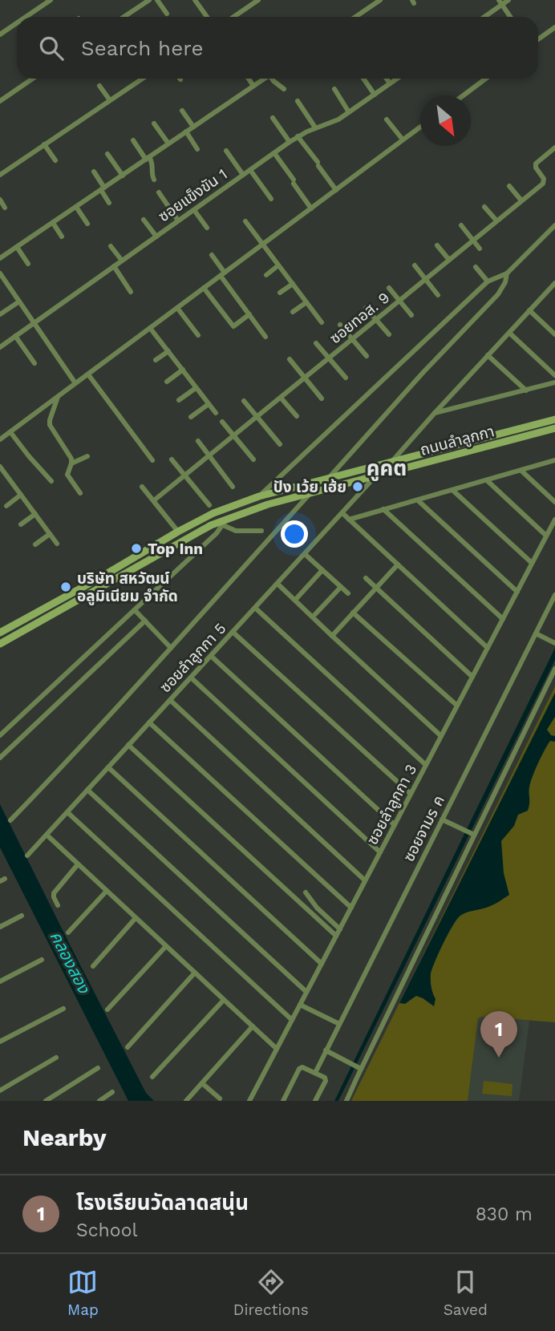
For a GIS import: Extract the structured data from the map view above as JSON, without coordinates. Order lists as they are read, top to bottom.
{
  "streets": {
    "main road": ["ถนนลำลูกกา"],
    "street": [
      "ซอยแข็งขัน 1",
      "ซอยทอส. 9",
      "ซอยลำลูกกา 5",
      "ซอยลำลูกกา 3",
      "ซอยจามร ค"
    ]
  },
  "crossings": [
    ["ถนนลำลูกกา", "ซอยลำลูกกา 5"]
  ],
  "districts": ["คูคต"],
  "water": ["คลองสอง"],
  "places": ["ปัง เว้ย เฮ้ย", "Top Inn", "บริษัท สหวัฒน์ อลูมิเนียม จำกัด"],
  "north": "bottom right",
  "page": {
    "search": "Search here",
    "pins": "1",
    "heading": "Nearby",
    "list": [
      {
        "mark": "1",
        "name": "โรงเรียนวัดลาดสนุ่น",
        "note": "School",
        "value": "830 m"
      }
    ],
    "nav": ["Map", "Directions", "Saved"]
  }
}
